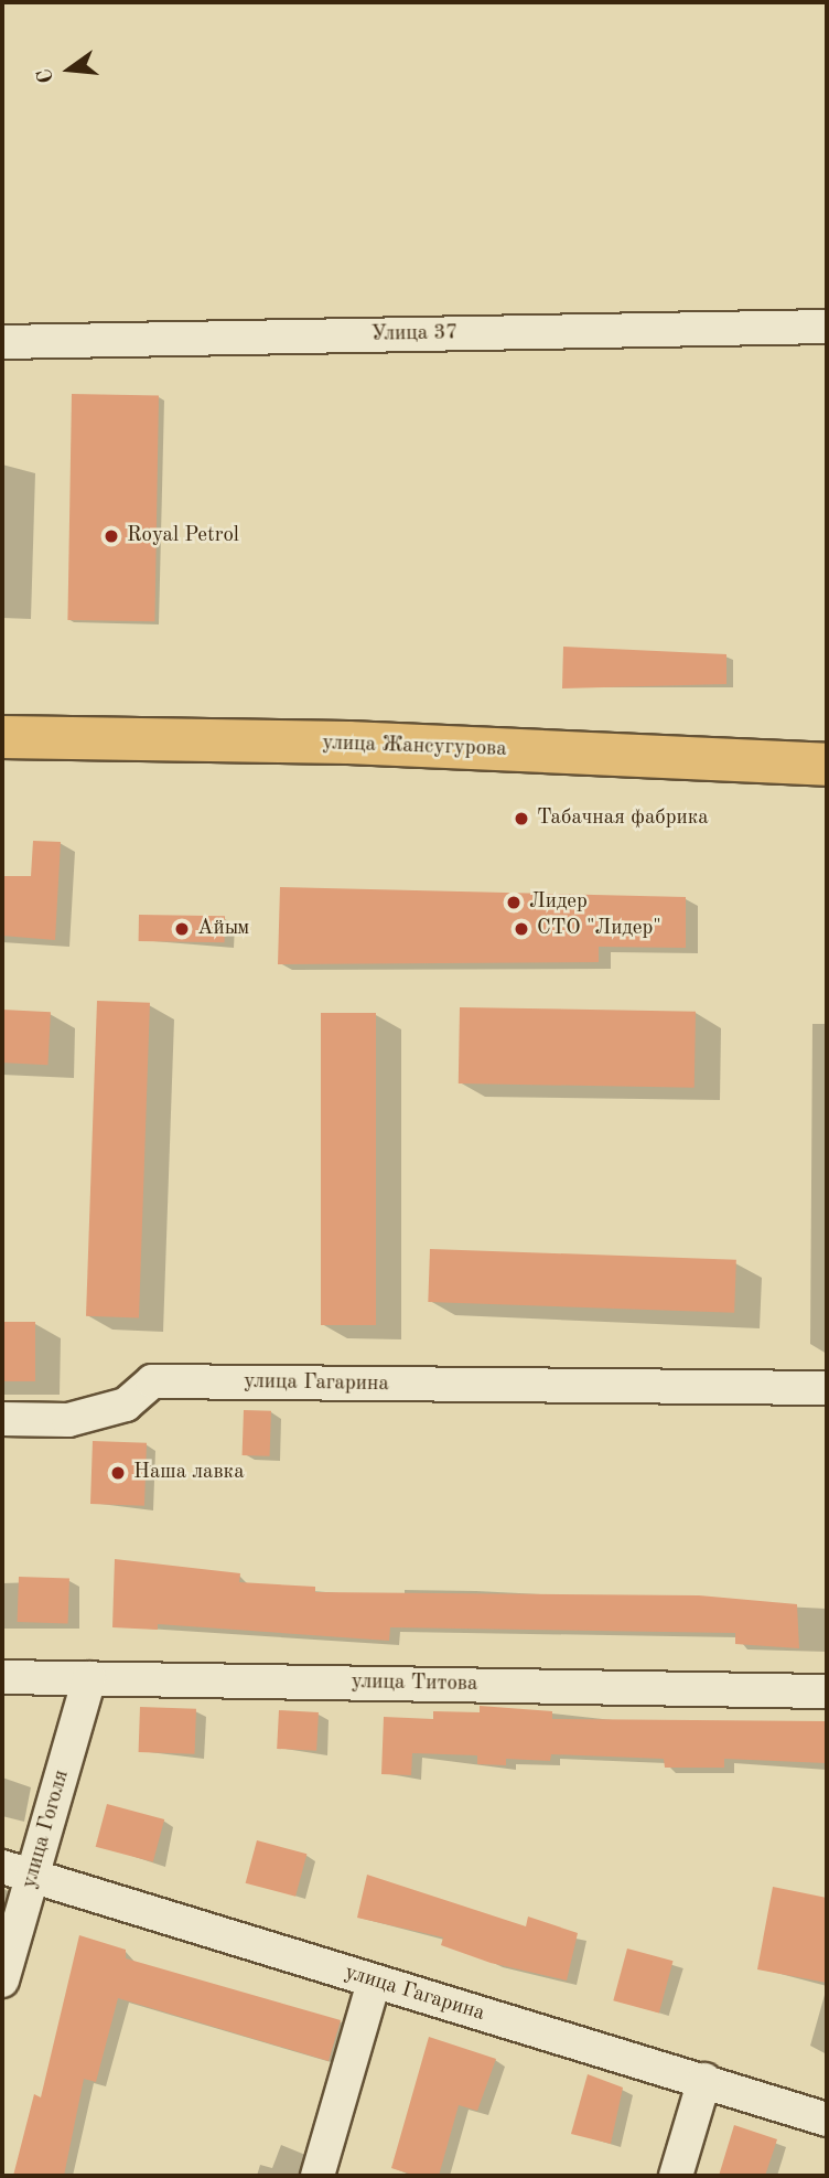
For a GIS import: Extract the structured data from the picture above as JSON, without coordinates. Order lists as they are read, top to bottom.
{
  "streets": {
    "main road": ["улица Жансугурова"],
    "street": [
      "Улица 37",
      "улица Гагарина",
      "улица Титова",
      "улица Гоголя"
    ]
  },
  "crossings": [
    ["улица Гагарина", "улица Гоголя"],
    ["улица Титова", "улица Гоголя"]
  ],
  "places": [
    "Royal Petrol",
    "Табачная фабрика",
    "Лидер",
    "Айым",
    "СТО \"Лидер\"",
    "Наша лавка"
  ],
  "north": "left"
}
